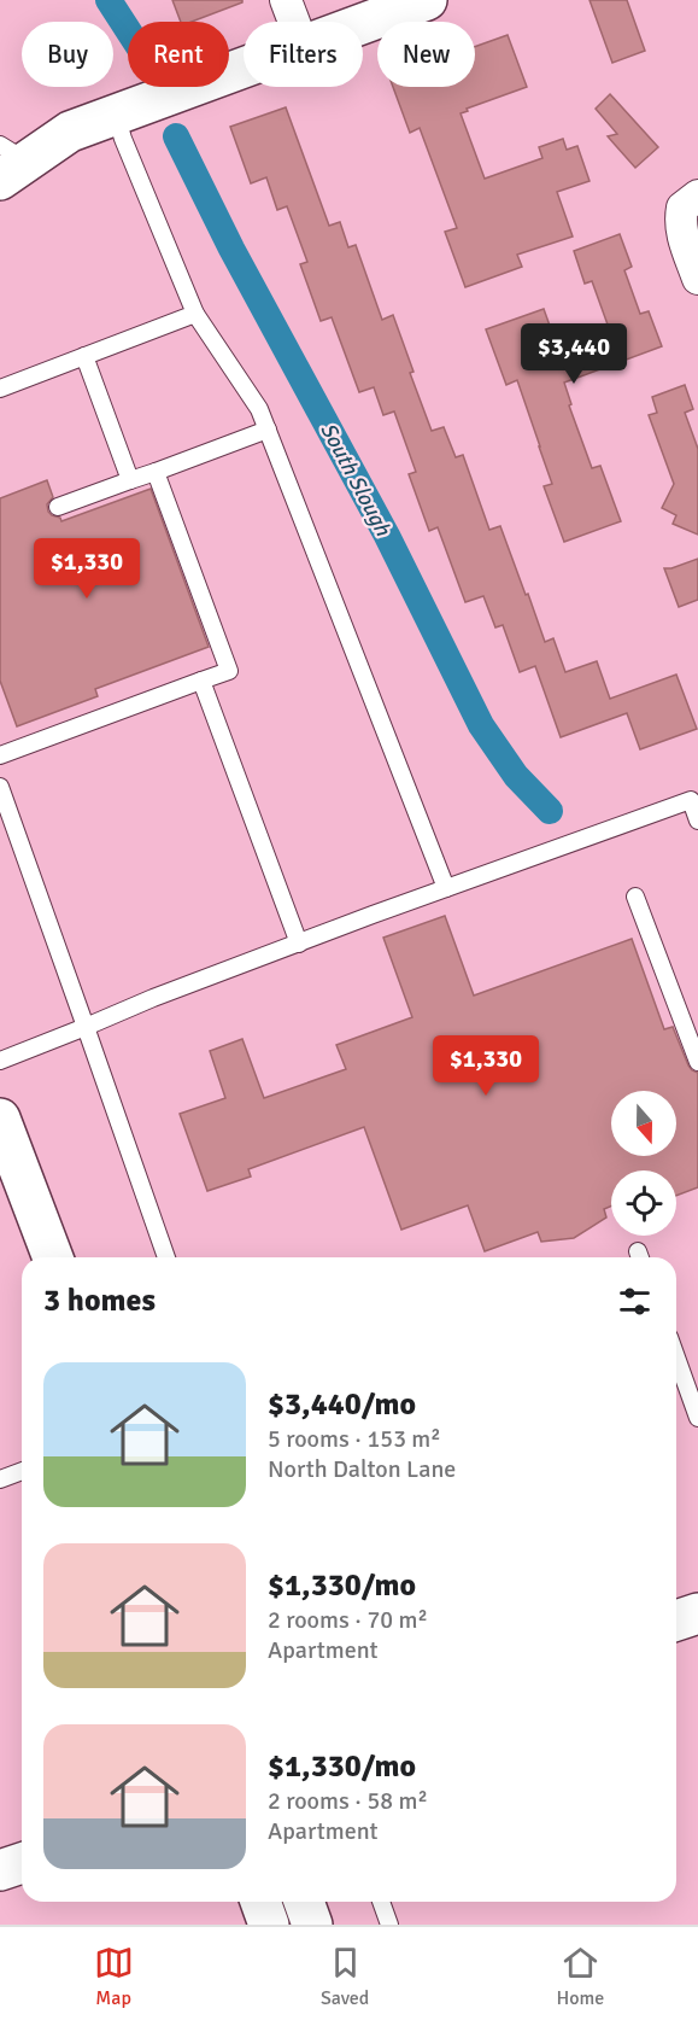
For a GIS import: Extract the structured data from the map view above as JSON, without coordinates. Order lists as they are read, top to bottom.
{
  "water": ["South Slough"],
  "north": "bottom",
  "page": {
    "chip": [
      "Buy",
      "Rent",
      "Filters",
      "New"
    ],
    "price": ["$3,440", "$1,330", "$1,330"],
    "heading": "3 homes",
    "list": [
      {
        "name": "$3,440/mo",
        "note": "5 rooms · 153 m² · North Dalton Lane"
      },
      {
        "name": "$1,330/mo",
        "note": "2 rooms · 70 m² · Apartment"
      },
      {
        "name": "$1,330/mo",
        "note": "2 rooms · 58 m² · Apartment"
      }
    ],
    "tabs": ["Map", "Saved", "Home"]
  }
}
